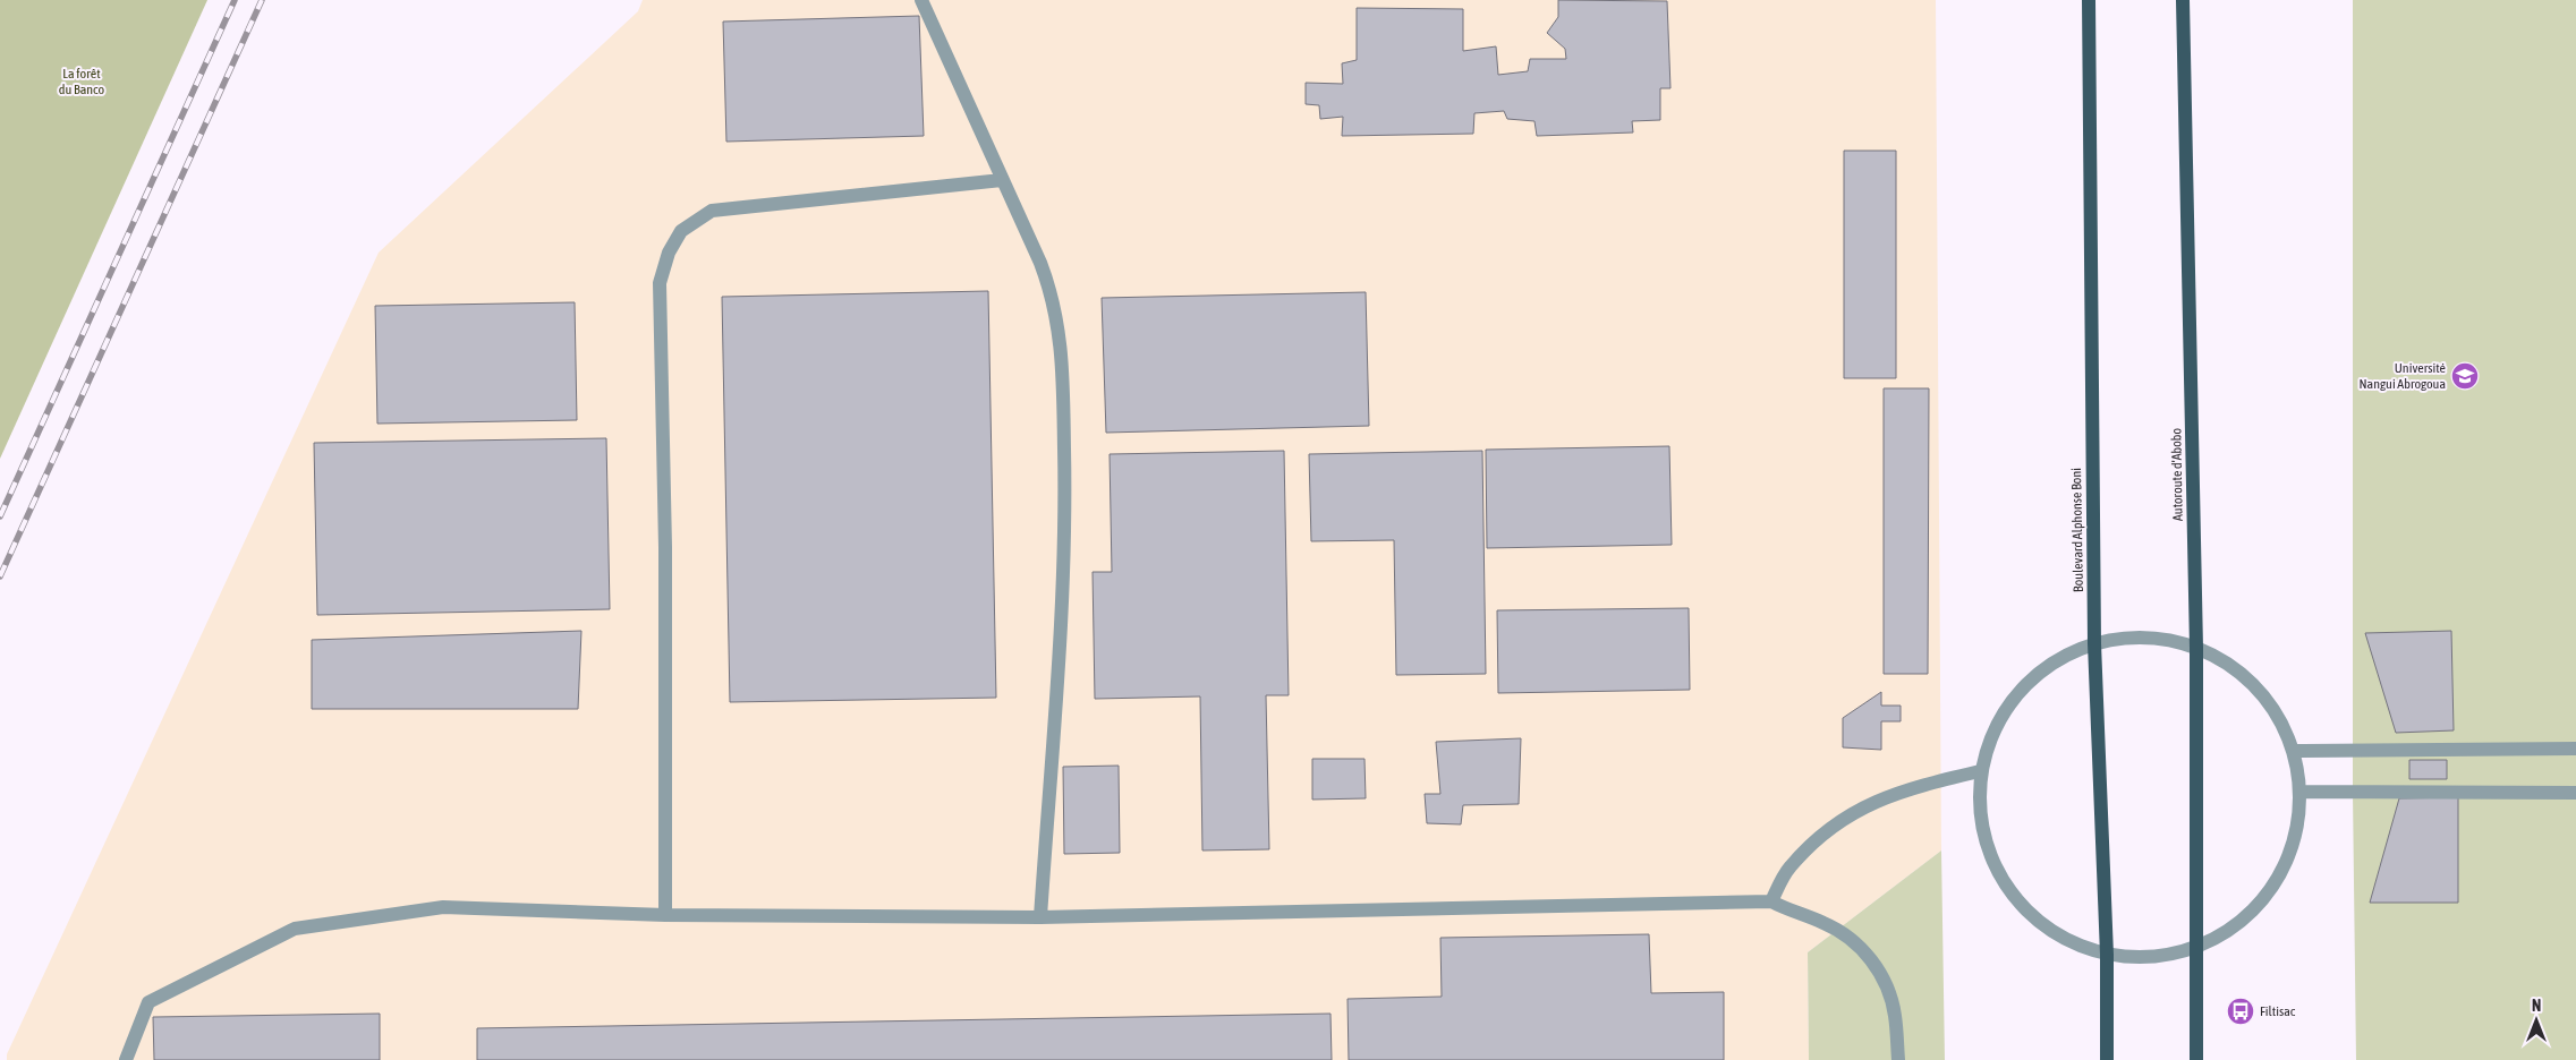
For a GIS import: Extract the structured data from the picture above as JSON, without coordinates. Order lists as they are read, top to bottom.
{
  "streets": {
    "main road": ["Autoroute d'Abobo", "Boulevard Alphonse Boni"]
  },
  "parks": ["La forêt du Banco"],
  "places": {
    "school or university": ["Université Nangui Abrogoua"],
    "bus stop": ["Filtisac"]
  },
  "north": "top"
}
